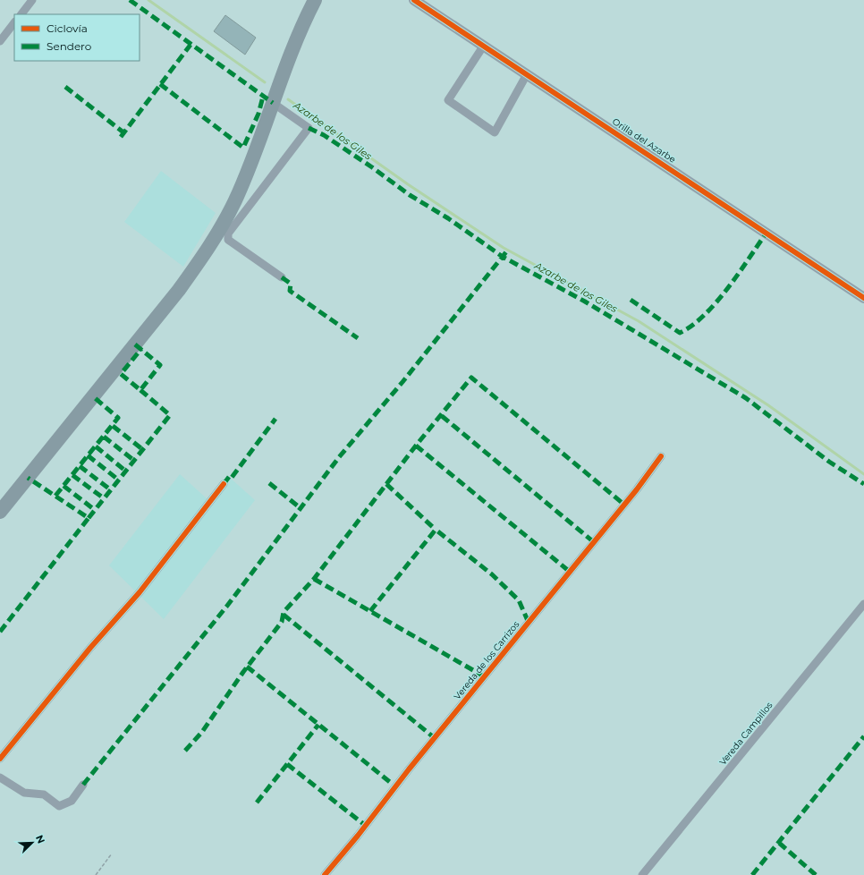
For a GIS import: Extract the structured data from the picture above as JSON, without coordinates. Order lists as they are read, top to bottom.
{
  "streets": {
    "street": ["Orilla del Azarbe", "Vereda de los Carrizos", "Vereda Campillos"]
  },
  "water": ["Azarbe de los Giles"],
  "legend": ["Ciclovía", "Sendero"],
  "north": "top right"
}
